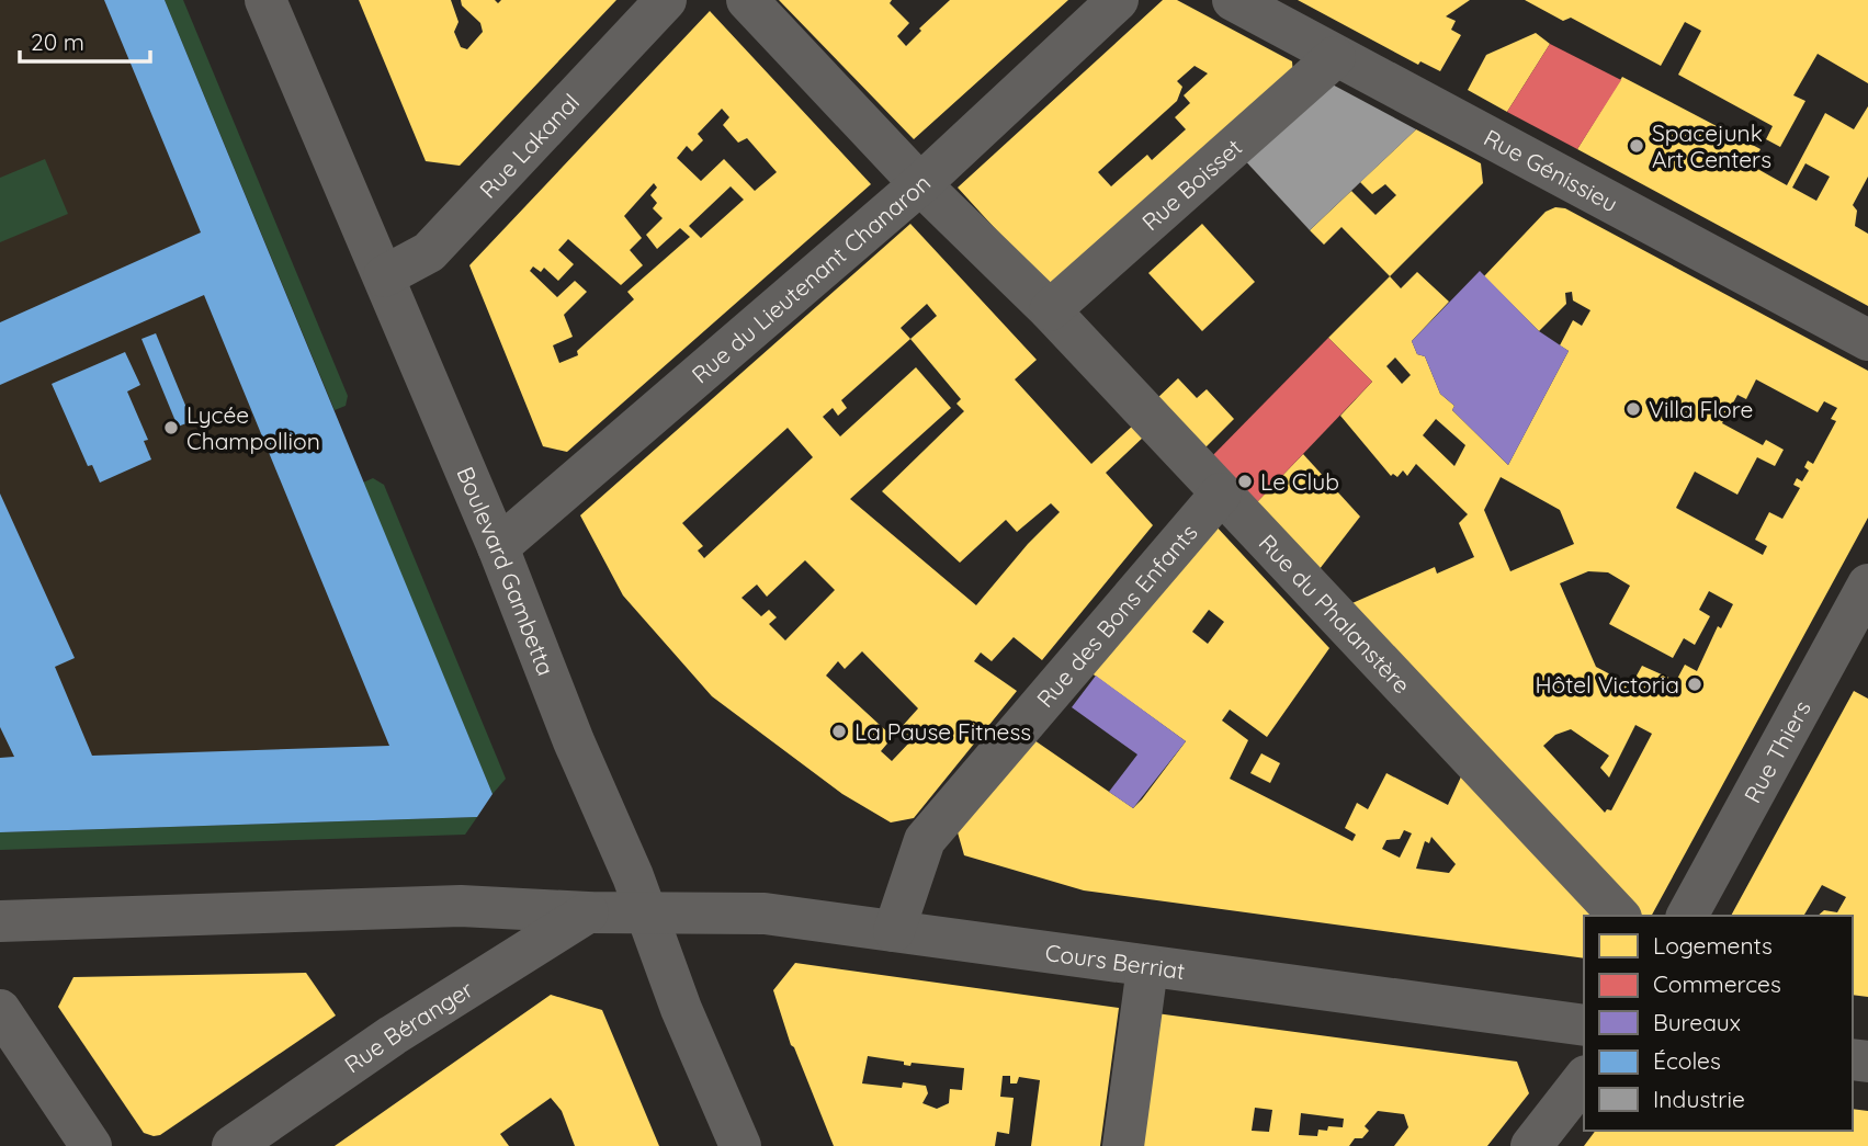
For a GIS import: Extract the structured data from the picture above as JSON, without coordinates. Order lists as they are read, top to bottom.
{
  "streets": {
    "street": [
      "Rue Lakanal",
      "Rue Génissieu",
      "Rue Boisset",
      "Rue du Lieutenant Chanaron",
      "Boulevard Gambetta",
      "Rue du Phalanstère",
      "Rue des Bons Enfants",
      "Rue Thiers",
      "Cours Berriat",
      "Rue Béranger"
    ]
  },
  "crossings": [
    ["Rue Lakanal", "Boulevard Gambetta"],
    ["Rue Génissieu", "Rue Boisset"],
    ["Rue Boisset", "Rue du Phalanstère"],
    ["Rue du Lieutenant Chanaron", "Boulevard Gambetta"],
    ["Rue du Lieutenant Chanaron", "Rue du Phalanstère"],
    ["Boulevard Gambetta", "Cours Berriat"],
    ["Rue du Phalanstère", "Rue des Bons Enfants"],
    ["Rue des Bons Enfants", "Cours Berriat"],
    ["Cours Berriat", "Rue Béranger"]
  ],
  "places": [
    "Spacejunk Art Centers",
    "Villa Flore",
    "Lycée Champollion",
    "Le Club",
    "Hôtel Victoria",
    "La Pause Fitness"
  ],
  "legend": [
    "Logements",
    "Commerces",
    "Bureaux",
    "Écoles",
    "Industrie"
  ],
  "scale_bar": "20 m"
}
